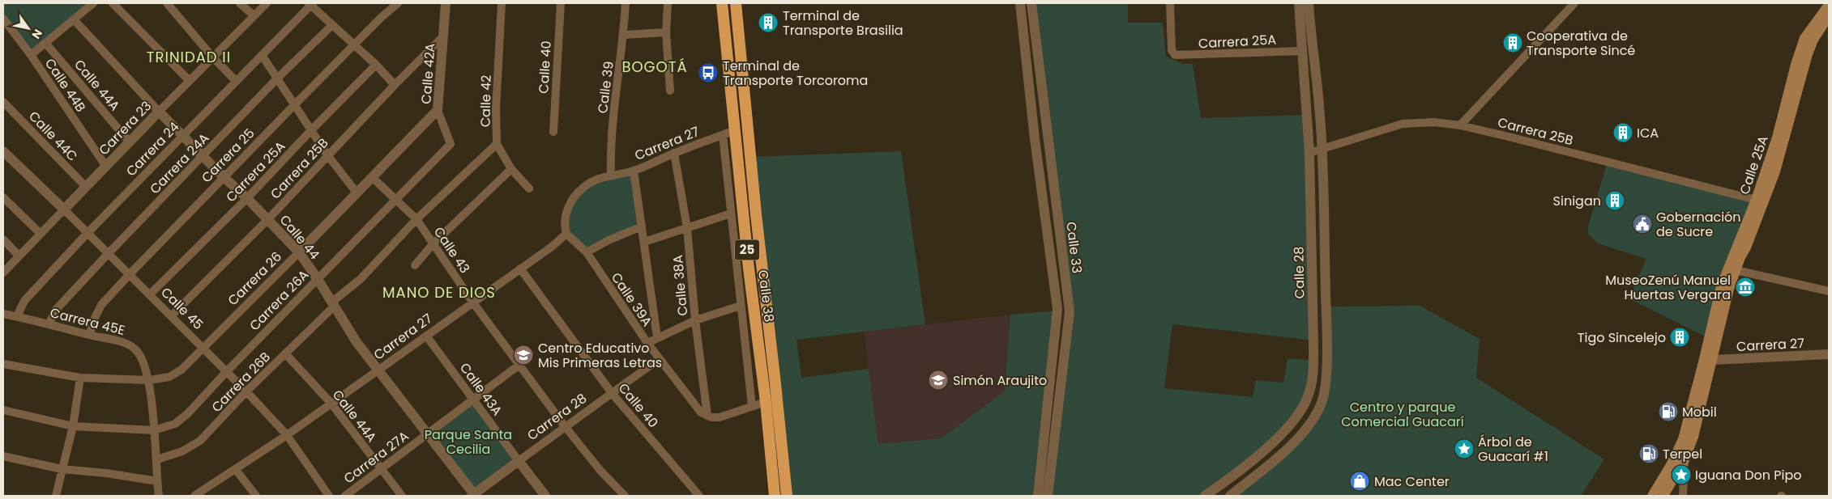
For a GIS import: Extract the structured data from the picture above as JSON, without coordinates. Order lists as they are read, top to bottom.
{
  "streets": {
    "highway": ["25", "Calle 38"],
    "main road": ["Calle 25A"],
    "street": [
      "Carrera 25A",
      "Calle 40",
      "Calle 42A",
      "Calle 44B",
      "Calle 44A",
      "Calle 39",
      "Calle 42",
      "Carrera 23",
      "Carrera 25B",
      "Calle 44C",
      "Carrera 27",
      "Carrera 24",
      "Carrera 25",
      "Carrera 24A",
      "Calle 44",
      "Calle 33",
      "Calle 43",
      "Calle 28",
      "Carrera 26",
      "Calle 38A",
      "Calle 39A",
      "Carrera 26A",
      "Calle 45",
      "Carrera 45E",
      "Carrera 26B",
      "Calle 43A",
      "Carrera 28",
      "Carrera 27A"
    ]
  },
  "crossings": [
    ["Carrera 25A", "Calle 44"],
    ["Carrera 25A", "Calle 28"],
    ["Carrera 25A", "Calle 45"],
    ["Calle 40", "Carrera 27"],
    ["Calle 40", "Carrera 28"],
    ["Calle 42A", "Carrera 25B"],
    ["Calle 42A", "Carrera 26"],
    ["Calle 42A", "Carrera 26A"],
    ["Calle 44B", "Carrera 23"],
    ["Calle 44A", "Carrera 23"],
    ["Calle 44A", "Carrera 27"],
    ["Calle 44A", "Carrera 26B"],
    ["Calle 44A", "Carrera 27A"],
    ["Calle 39", "Carrera 27"],
    ["Calle 42", "Carrera 26B"],
    ["Carrera 23", "Calle 44C"],
    ["Carrera 23", "Calle 44"],
    ["Carrera 23", "Calle 45"],
    ["Carrera 25B", "Calle 25A"],
    ["Carrera 25B", "Calle 44"],
    ["Carrera 25B", "Calle 28"],
    ["Carrera 25B", "Calle 45"],
    ["Carrera 27", "Calle 25A"],
    ["Carrera 27", "Calle 44"],
    ["Carrera 27", "Calle 43"],
    ["Carrera 27", "Calle 38A"],
    ["Carrera 27", "Calle 38"],
    ["Carrera 27", "Calle 39A"],
    ["Carrera 27", "Calle 45"],
    ["Carrera 27", "Calle 43A"],
    ["Carrera 24", "Calle 44"],
    ["Carrera 24", "Calle 45"],
    ["Carrera 24", "Carrera 45E"],
    ["Carrera 25", "Calle 44"],
    ["Carrera 25", "Calle 45"],
    ["Carrera 25", "Carrera 45E"],
    ["Carrera 24A", "Calle 44"],
    ["Carrera 24A", "Calle 45"],
    ["Carrera 24A", "Carrera 45E"],
    ["Calle 44", "Carrera 26"],
    ["Calle 44", "Carrera 26A"],
    ["Calle 44", "Carrera 26B"],
    ["Calle 44", "Carrera 28"],
    ["Calle 44", "Carrera 27A"],
    ["Calle 43", "Carrera 26"],
    ["Calle 43", "Carrera 26A"],
    ["Calle 43", "Carrera 26B"],
    ["Calle 43", "Carrera 28"],
    ["Calle 43", "Carrera 27A"],
    ["Carrera 26", "Calle 45"],
    ["Carrera 26", "Carrera 45E"],
    ["Calle 38A", "Calle 39A"],
    ["Calle 39A", "Carrera 28"],
    ["Carrera 26A", "Calle 45"],
    ["Carrera 26A", "Carrera 45E"],
    ["Calle 45", "Carrera 26B"],
    ["Carrera 45E", "Carrera 26B"],
    ["Calle 43A", "Carrera 28"],
    ["Calle 43A", "Carrera 27A"]
  ],
  "districts": ["TRINIDAD II", "BOGOTÁ", "MANO DE DIOS"],
  "parks": ["Centro y parque Comercial Guacarí", "Parque Santa Cecilia"],
  "places": {
    "building": [
      "Terminal de Transporte Brasilia",
      "Cooperativa de Transporte Sincé",
      "ICA",
      "Sinigan",
      "Tigo Sincelejo"
    ],
    "bus stop": ["Terminal de Transporte Torcoroma"],
    "public building": ["Gobernación de Sucre"],
    "museum": ["MuseoZenú Manuel Huertas Vergara"],
    "school or university": ["Centro Educativo Mis Primeras Letras", "Simón Araujito"],
    "fuel station": ["Mobil", "Terpel"],
    "place": ["Árbol de Guacarí #1", "Iguana Don Pipo"],
    "shop": ["Mac Center"]
  },
  "north": "bottom right"
}
